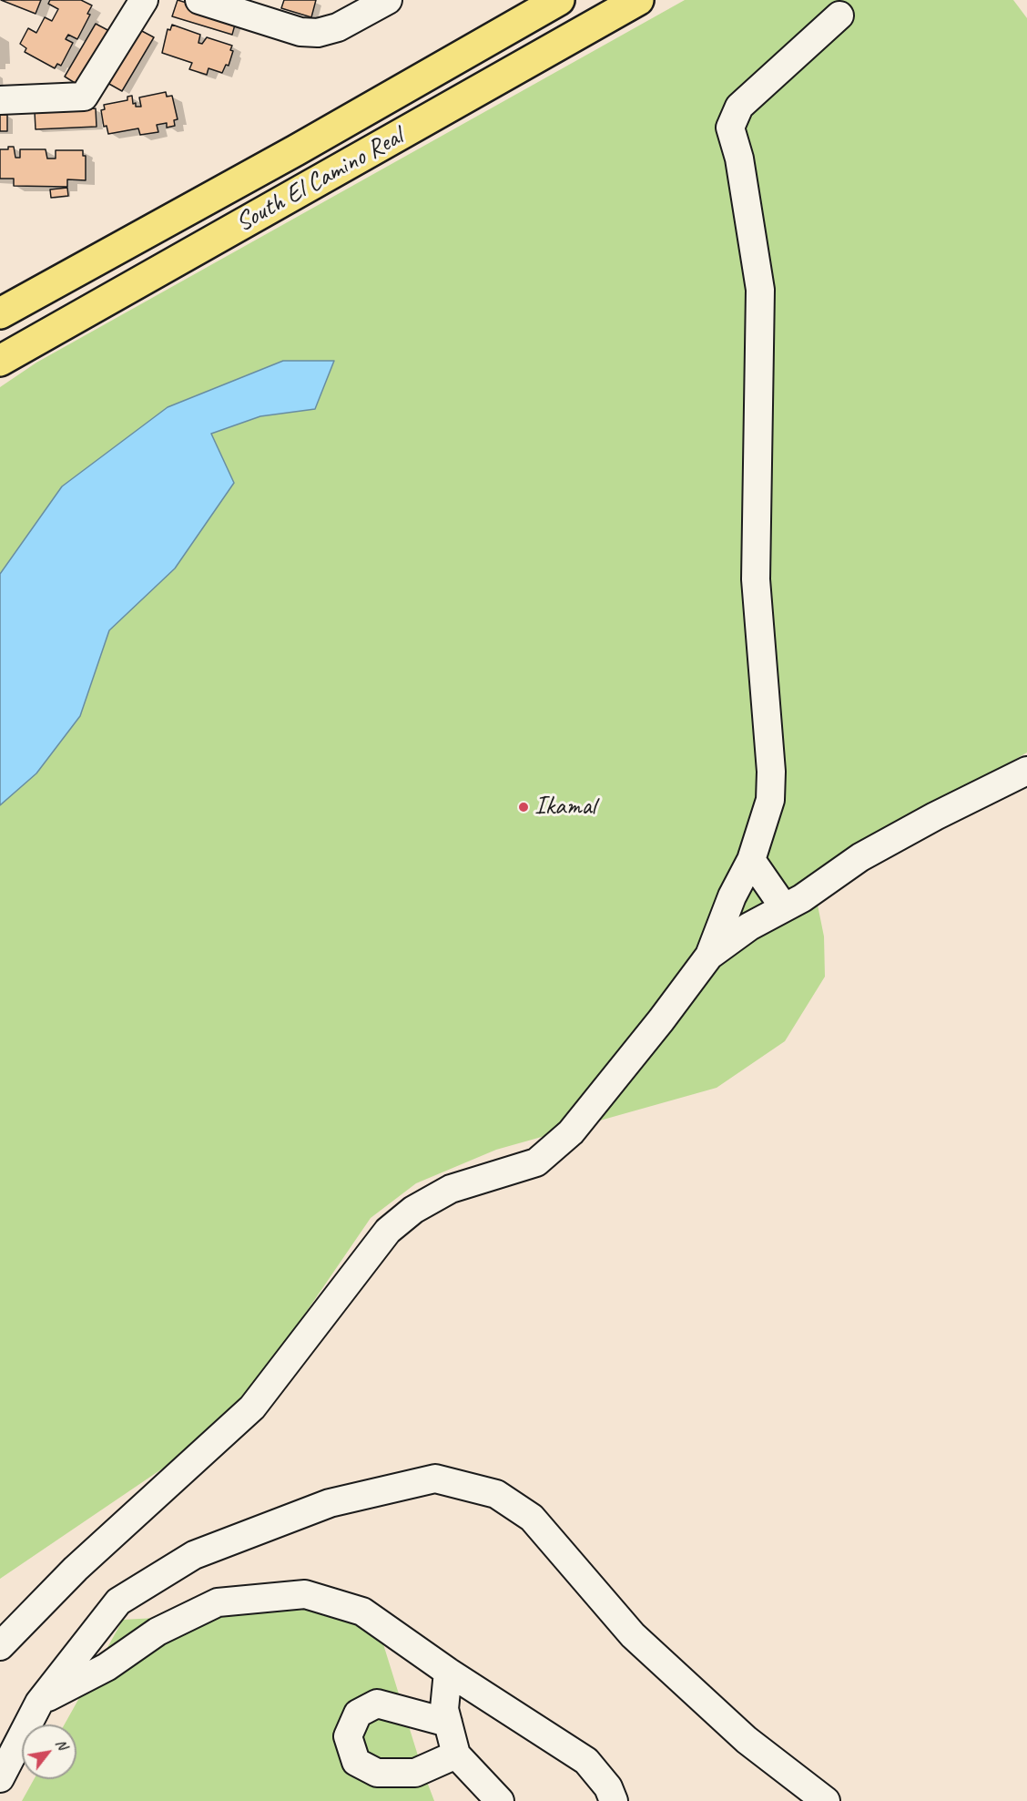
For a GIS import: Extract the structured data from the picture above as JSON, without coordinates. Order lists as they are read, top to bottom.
{
  "streets": {
    "main road": ["South El Camino Real"]
  },
  "places": ["Ikamal"],
  "north": "top right"
}
